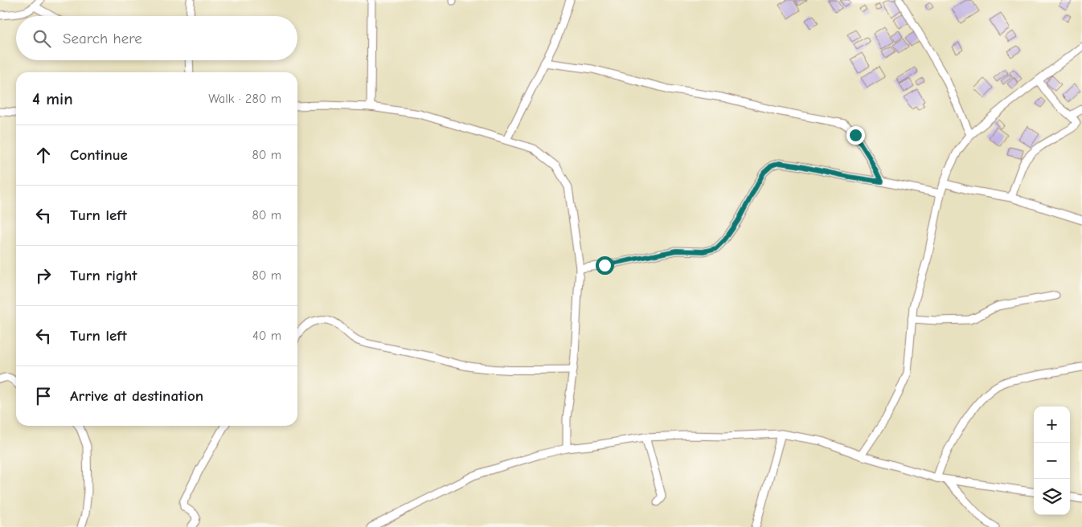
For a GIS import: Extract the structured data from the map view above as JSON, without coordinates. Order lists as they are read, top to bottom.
{
  "page": {
    "search": "Search here",
    "heading": ["4 min", "Walk · 280 m"],
    "list": [
      ["Continue", "80 m"],
      ["Turn left", "80 m"],
      ["Turn right", "80 m"],
      ["Turn left", "40 m"],
      "Arrive at destination"
    ],
    "map_buttons": ["+", "−"]
  }
}
